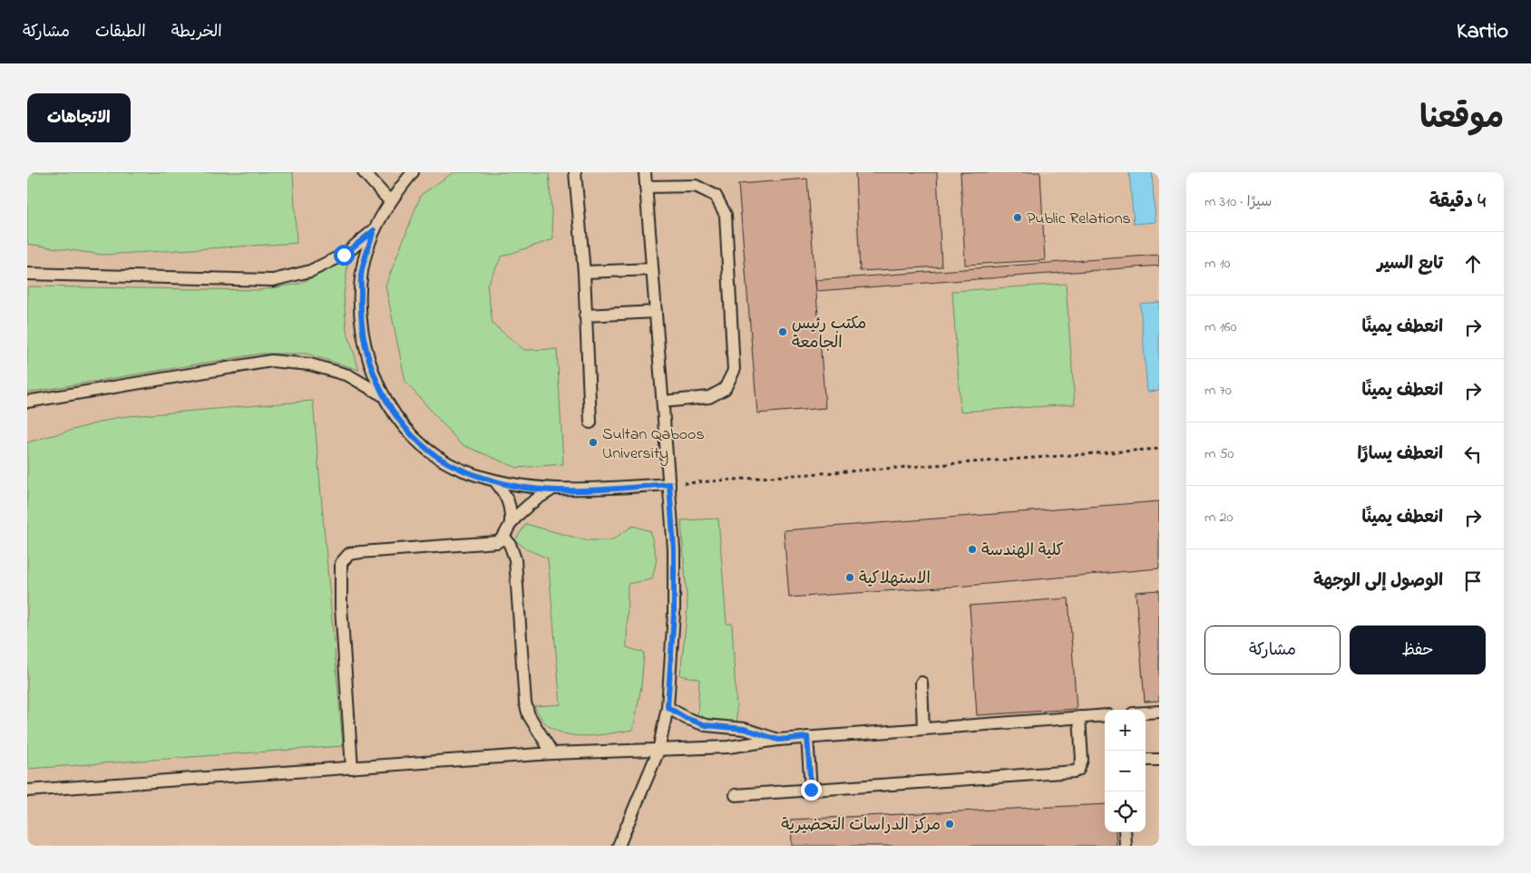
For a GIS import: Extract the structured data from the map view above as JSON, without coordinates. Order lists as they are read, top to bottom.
{
  "places": [
    "Public Relations",
    "مكتب رئيس الجامعة",
    "Sultan Qaboos University",
    "كلية الهندسة",
    "الاستهلاكية",
    "مركز الدراسات التحضيرية"
  ],
  "page": {
    "header": "Kartio",
    "nav": ["الخريطة", "الطبقات", "مشاركة"],
    "title": "موقعنا",
    "buttons": [
      "الاتجاهات",
      ["حفظ", "مشاركة"]
    ],
    "heading": ["4 دقيقة", "سيرًا · 310 m"],
    "list": [
      ["تابع السير", "10 m"],
      ["انعطف يمينًا", "160 m"],
      ["انعطف يمينًا", "70 m"],
      ["انعطف يسارًا", "50 m"],
      ["انعطف يمينًا", "20 m"],
      "الوصول إلى الوجهة"
    ],
    "map_buttons": ["+", "−"]
  }
}
